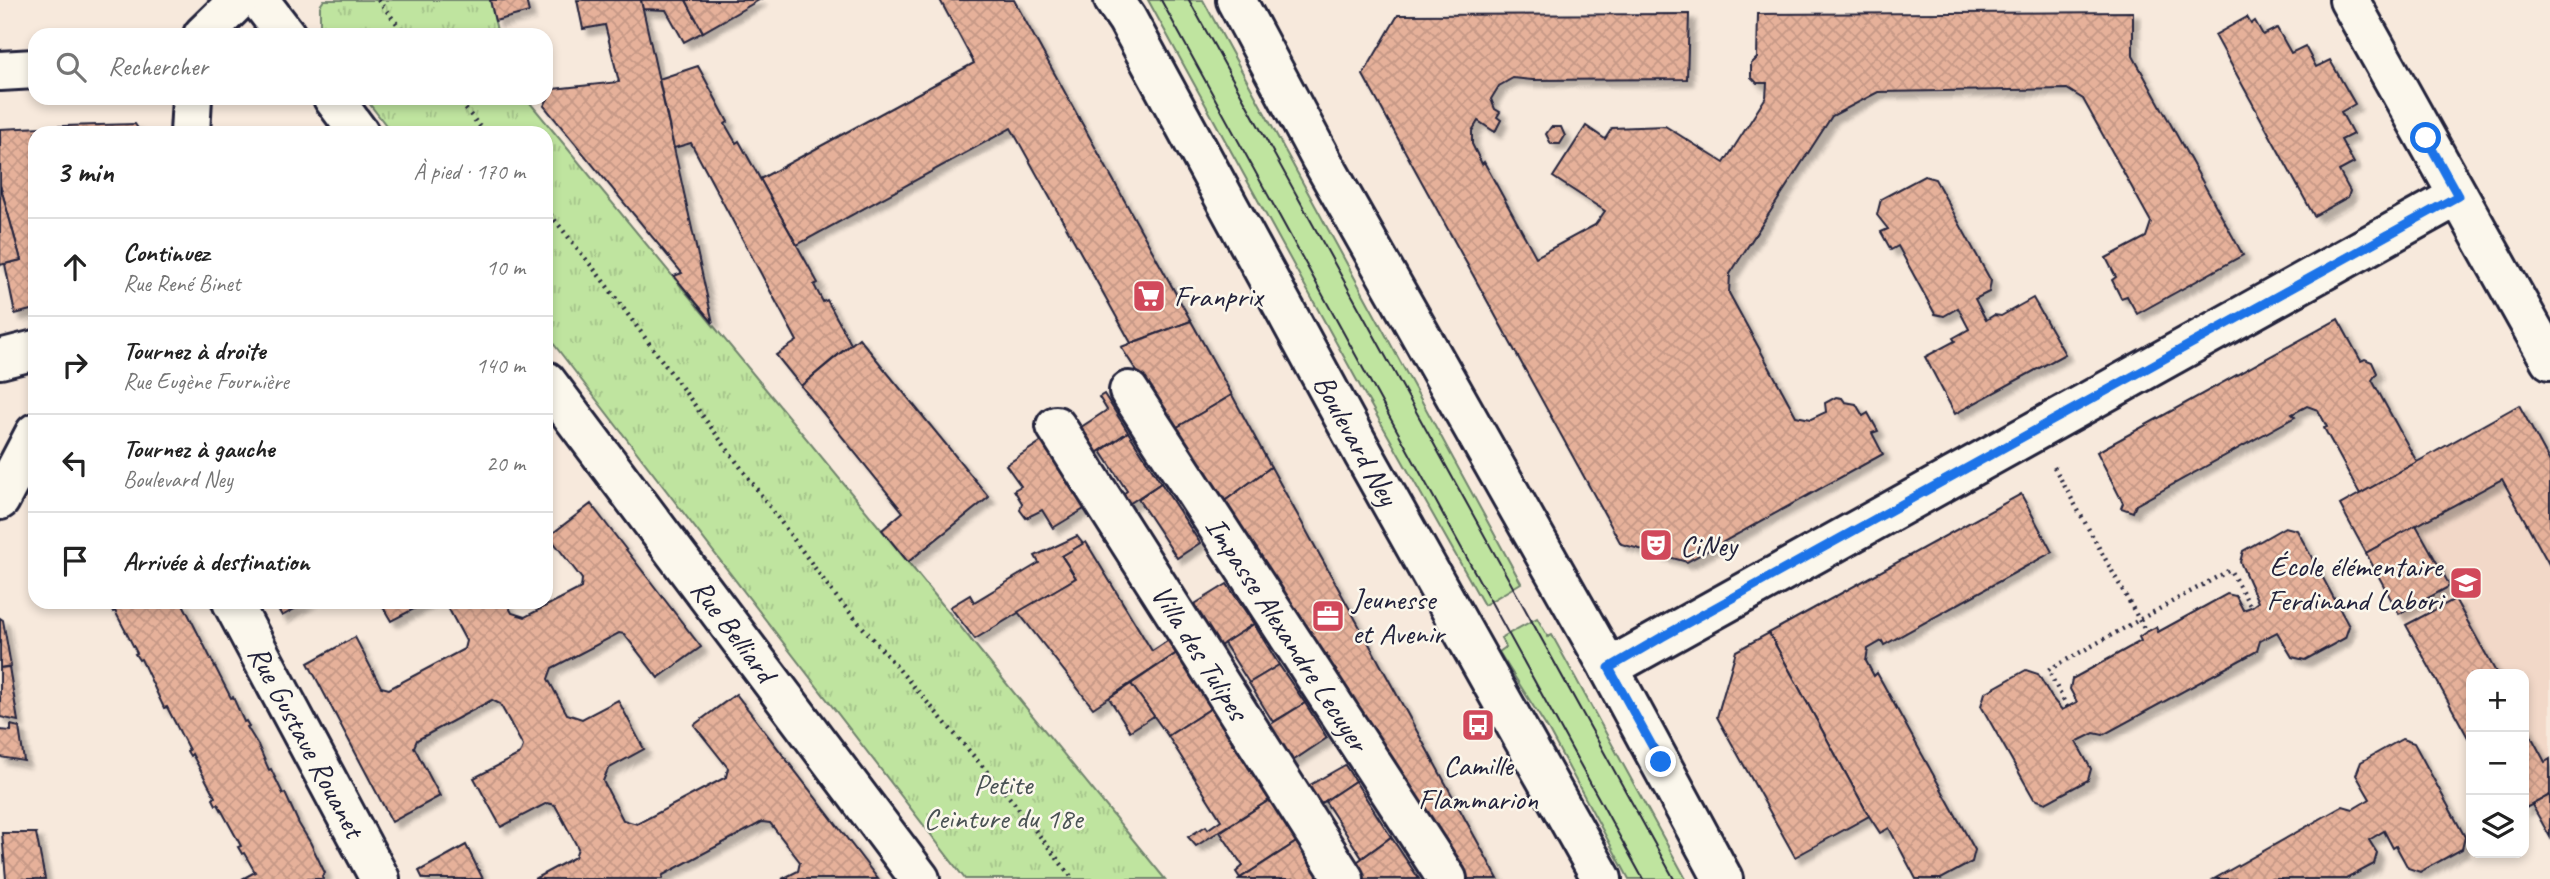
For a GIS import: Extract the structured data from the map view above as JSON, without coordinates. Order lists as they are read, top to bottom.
{
  "streets": {
    "street": [
      "Boulevard Ney",
      "Rue Belliard",
      "Impasse Alexandre Lecuyer",
      "Villa des Tulipes",
      "Rue Gustave Rouanet"
    ]
  },
  "parks": ["Petite Ceinture du 18e"],
  "places": {
    "supermarket": ["Franprix"],
    "theatre": ["CiNey"],
    "school or university": ["École élémentaire Ferdinand Labori"],
    "office": ["Jeunesse et Avenir"],
    "bus stop": ["Camille Flammarion"]
  },
  "page": {
    "search": "Rechercher",
    "heading": ["3 min", "À pied · 170 m"],
    "list": [
      ["Continuez", "Rue René Binet", "10 m"],
      ["Tournez à droite", "Rue Eugène Fournière", "140 m"],
      ["Tournez à gauche", "Boulevard Ney", "20 m"],
      "Arrivée à destination"
    ],
    "map_buttons": ["+", "−"]
  }
}
